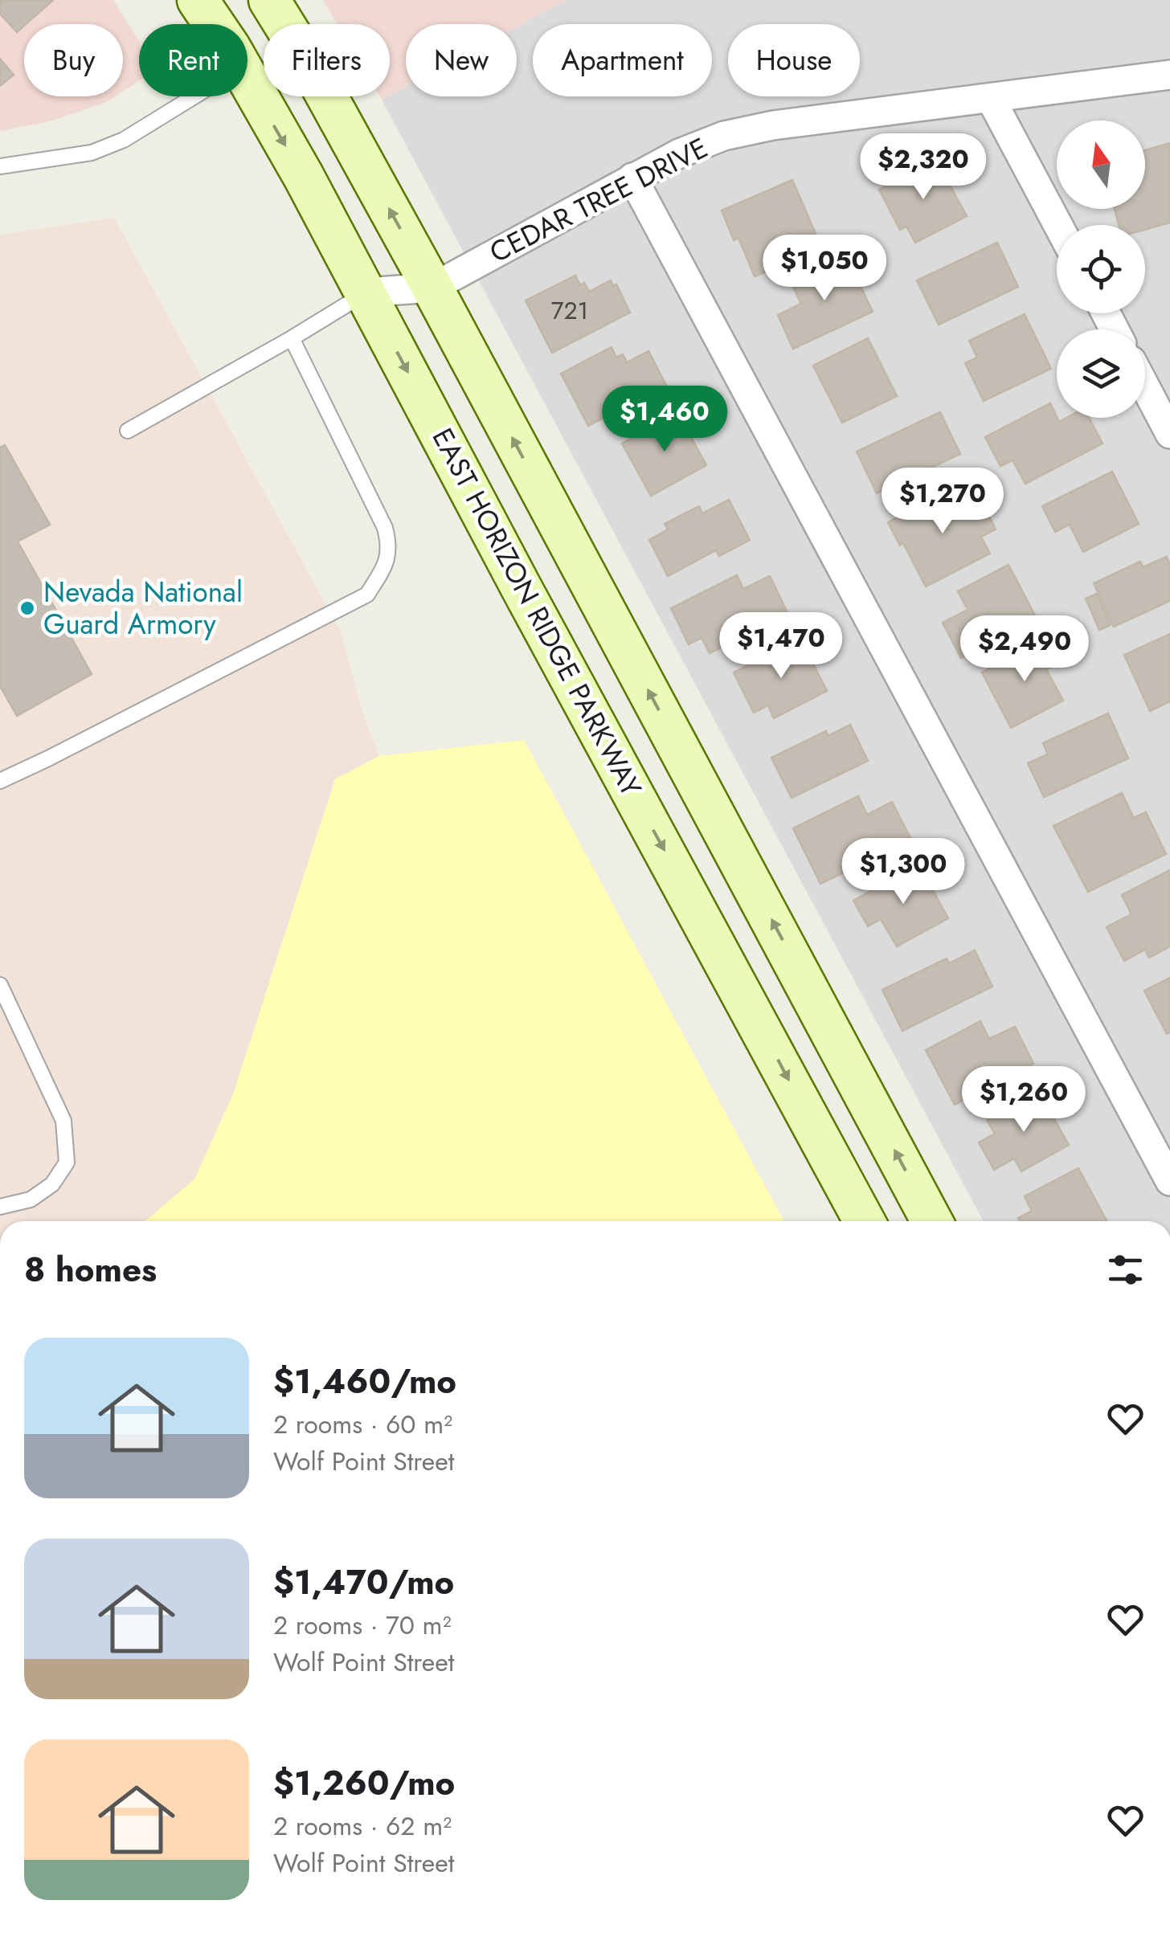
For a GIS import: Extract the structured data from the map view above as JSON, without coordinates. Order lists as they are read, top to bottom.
{
  "streets": {
    "main road": ["EAST HORIZON RIDGE PARKWAY"],
    "street": ["CEDAR TREE DRIVE"]
  },
  "crossings": [
    ["CEDAR TREE DRIVE", "EAST HORIZON RIDGE PARKWAY"]
  ],
  "places": ["Nevada National Guard Armory"],
  "house_numbers": ["721"],
  "north": "top",
  "page": {
    "chip": [
      "Buy",
      "Rent",
      "Filters",
      "New",
      "Apartment",
      "House"
    ],
    "price": [
      "$2,320",
      "$1,050",
      "$1,460",
      "$1,270",
      "$1,470",
      "$2,490",
      "$1,300",
      "$1,260"
    ],
    "heading": "8 homes",
    "list": [
      {
        "name": "$1,460/mo",
        "note": "2 rooms · 60 m² · Wolf Point Street"
      },
      {
        "name": "$1,470/mo",
        "note": "2 rooms · 70 m² · Wolf Point Street"
      },
      {
        "name": "$1,260/mo",
        "note": "2 rooms · 62 m² · Wolf Point Street"
      }
    ]
  }
}
